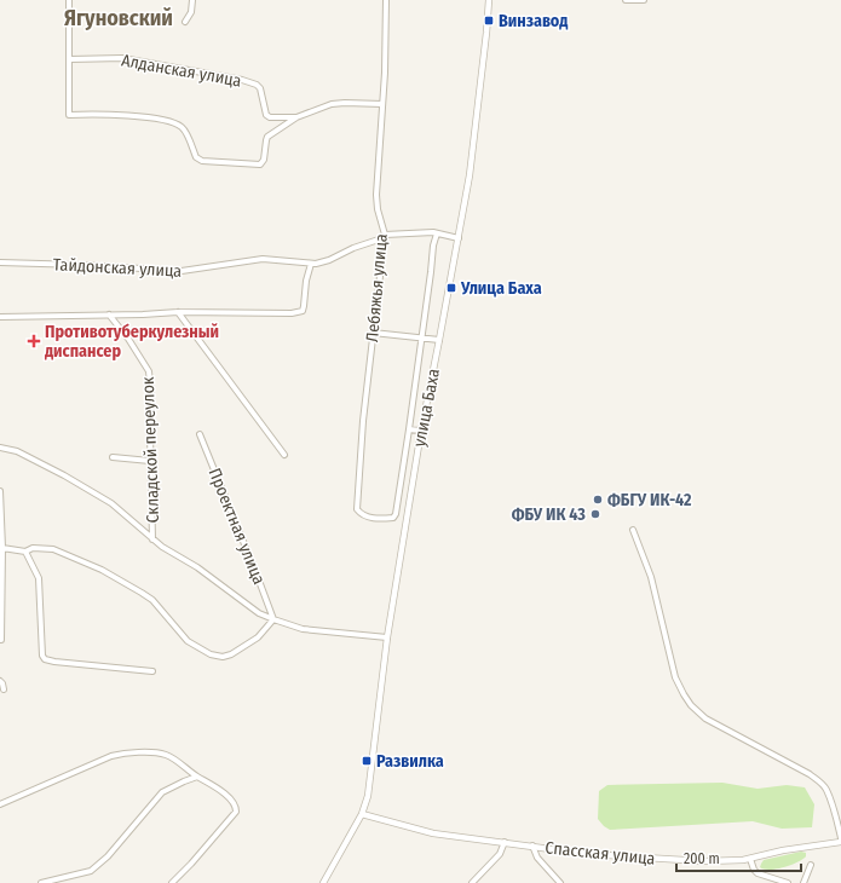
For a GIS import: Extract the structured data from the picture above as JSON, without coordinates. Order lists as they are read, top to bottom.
{
  "streets": {
    "street": [
      "Алданская улица",
      "Тайдонская улица",
      "Лебяжья улица",
      "улица Баха",
      "Складской переулок",
      "Проектная улица",
      "Спасская улица"
    ]
  },
  "crossings": [
    ["Тайдонская улица", "Лебяжья улица"],
    ["Тайдонская улица", "улица Баха"],
    ["улица Баха", "Спасская улица"]
  ],
  "districts": ["Ягуновский"],
  "places": {
    "transit": ["Винзавод", "Улица Баха", "Развилка"],
    "health": ["Противотуберкулезный диспансер"],
    "other": ["ФБГУ ИК-42", "ФБУ ИК 43"]
  },
  "scale_bar": "200 m"
}
